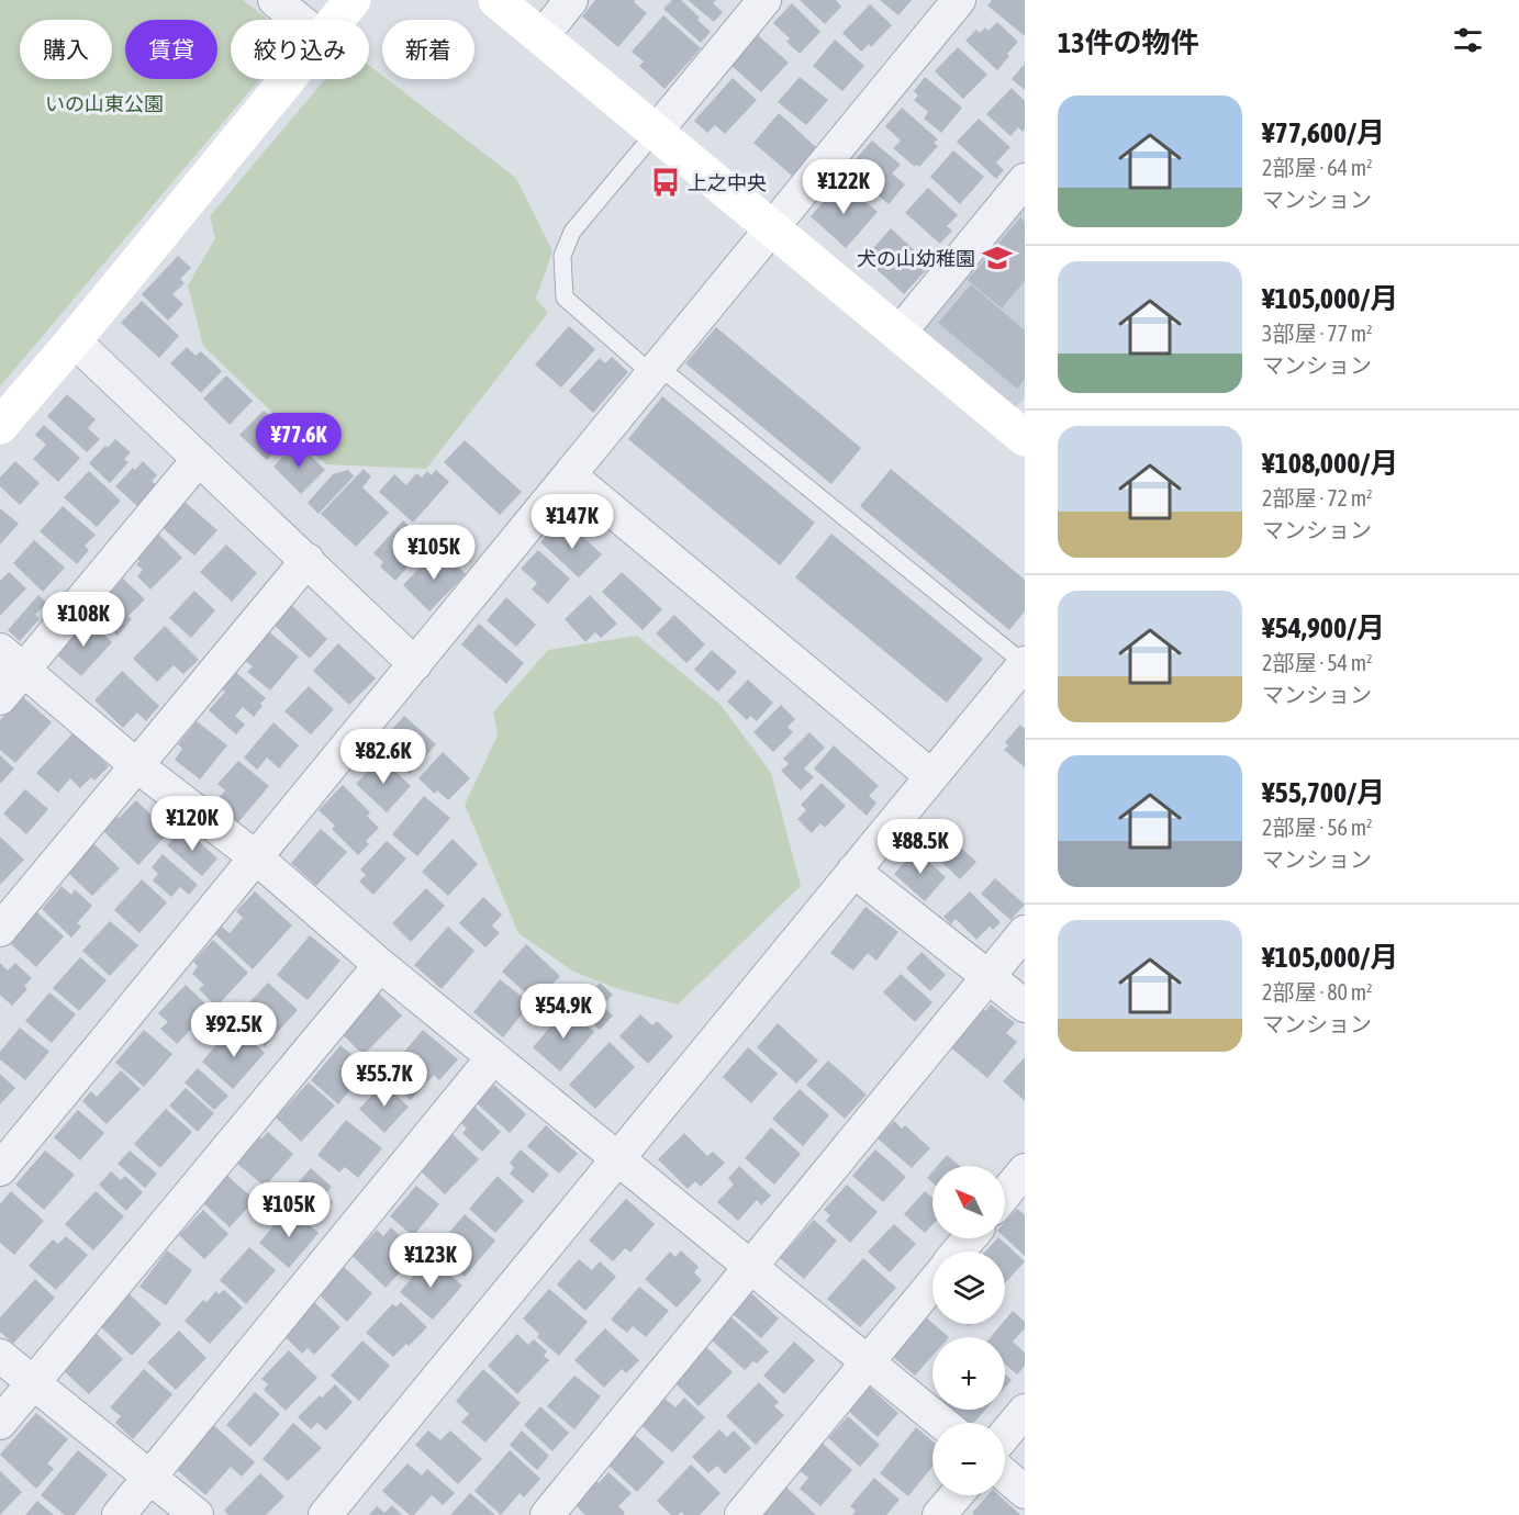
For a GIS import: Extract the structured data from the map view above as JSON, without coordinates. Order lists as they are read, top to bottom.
{
  "parks": ["いの山東公園"],
  "places": {
    "bus stop": ["上之中央"],
    "school or university": ["犬の山幼稚園"]
  },
  "north": "top left",
  "page": {
    "heading": "13件の物件",
    "chip": [
      "購入",
      "賃貸",
      "絞り込み",
      "新着"
    ],
    "list": [
      {
        "name": "¥77,600/月",
        "note": "2部屋 · 64 m² · マンション"
      },
      {
        "name": "¥105,000/月",
        "note": "3部屋 · 77 m² · マンション"
      },
      {
        "name": "¥108,000/月",
        "note": "2部屋 · 72 m² · マンション"
      },
      {
        "name": "¥54,900/月",
        "note": "2部屋 · 54 m² · マンション"
      },
      {
        "name": "¥55,700/月",
        "note": "2部屋 · 56 m² · マンション"
      },
      {
        "name": "¥105,000/月",
        "note": "2部屋 · 80 m² · マンション"
      }
    ],
    "price": [
      "¥122K",
      "¥77.6K",
      "¥147K",
      "¥105K",
      "¥108K",
      "¥82.6K",
      "¥120K",
      "¥88.5K",
      "¥54.9K",
      "¥92.5K",
      "¥55.7K",
      "¥105K",
      "¥123K"
    ],
    "map_buttons": ["+", "−"]
  }
}
